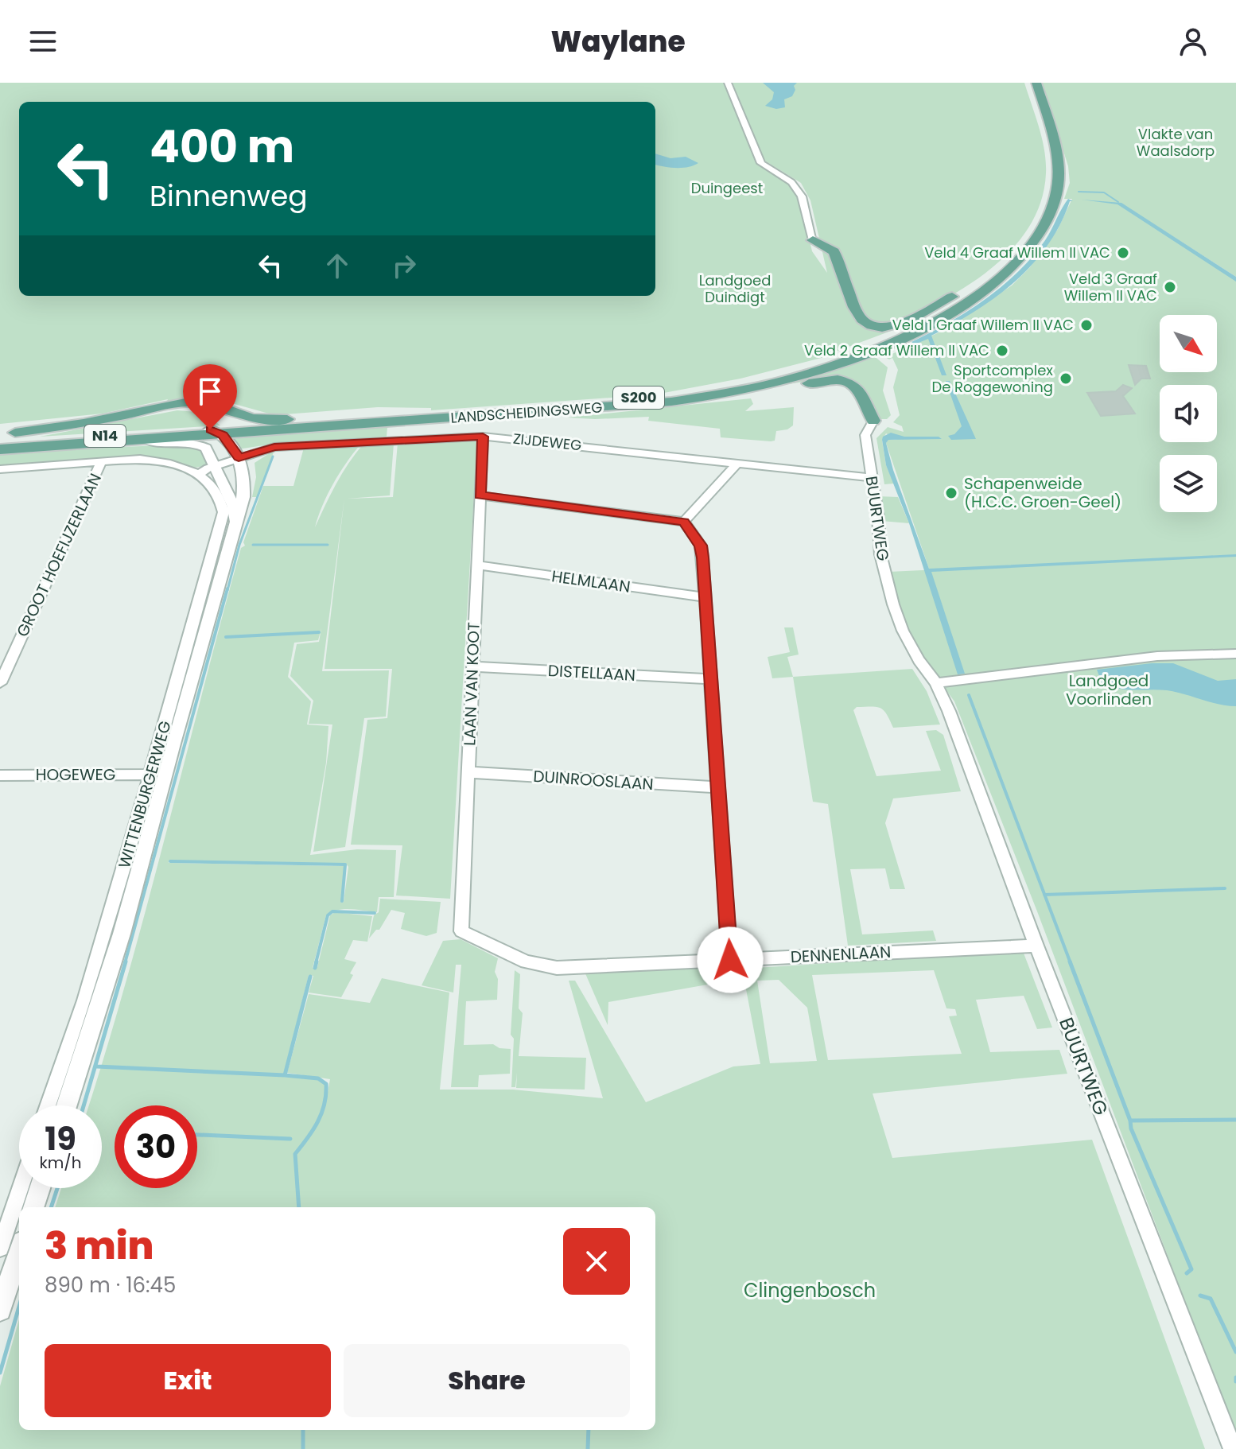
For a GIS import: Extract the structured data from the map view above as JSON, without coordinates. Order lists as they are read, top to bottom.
{
  "streets": {
    "main road": ["S200", "LANDSCHEIDINGSWEG", "N14"],
    "street": [
      "ZIJDEWEG",
      "BUURTWEG",
      "GROOT HOEFIJZERLAAN",
      "HELMLAAN",
      "DISTELLAAN",
      "LAAN VAN KOOT",
      "HOGEWEG",
      "DUINROOSLAAN",
      "WITTENBURGERWEG",
      "DENNENLAAN"
    ]
  },
  "crossings": [
    ["LANDSCHEIDINGSWEG", "N14"],
    ["LANDSCHEIDINGSWEG", "WITTENBURGERWEG"],
    ["N14", "WITTENBURGERWEG"],
    ["ZIJDEWEG", "BUURTWEG"],
    ["ZIJDEWEG", "LAAN VAN KOOT"],
    ["ZIJDEWEG", "WITTENBURGERWEG"],
    ["BUURTWEG", "DENNENLAAN"],
    ["HELMLAAN", "LAAN VAN KOOT"],
    ["DISTELLAAN", "LAAN VAN KOOT"],
    ["LAAN VAN KOOT", "DUINROOSLAAN"],
    ["LAAN VAN KOOT", "DENNENLAAN"],
    ["HOGEWEG", "WITTENBURGERWEG"]
  ],
  "parks": [
    "Vlakte van Waalsdorp",
    "Duingeest",
    "Landgoed Duindigt",
    "Landgoed Voorlinden",
    "Clingenbosch"
  ],
  "places": [
    "Veld 4 Graaf Willem II VAC",
    "Veld 3 Graaf Willem II VAC",
    "Veld 1 Graaf Willem II VAC",
    "Veld 2 Graaf Willem II VAC",
    "Sportcomplex De Roggewoning",
    "Schapenweide (H.C.C. Groen-Geel)"
  ],
  "north": "bottom right",
  "page": {
    "header": "Waylane",
    "turn": ["400 m", "Binnenweg"],
    "speed": "19 km/h",
    "limit": "30",
    "heading": ["3 min", "890 m · 16:45"],
    "buttons": ["Exit", "Share"]
  }
}
